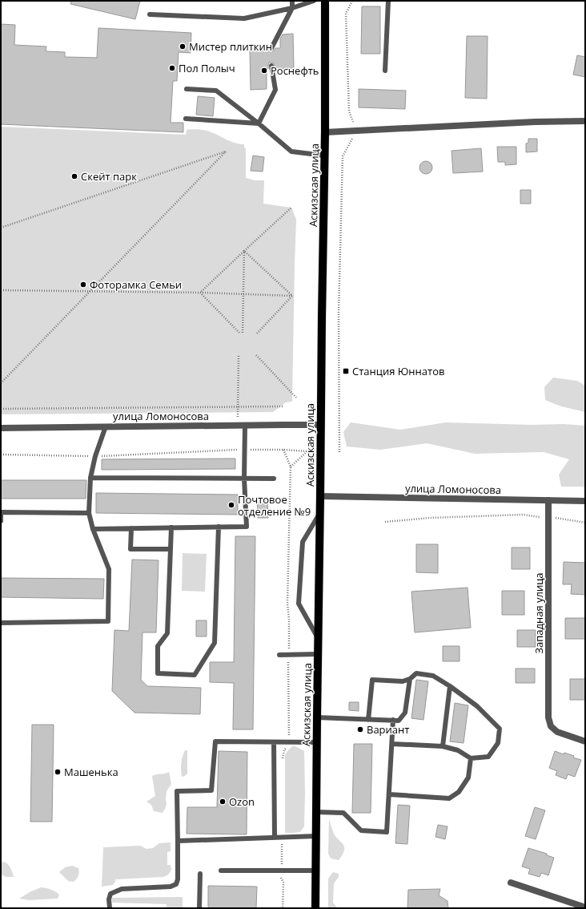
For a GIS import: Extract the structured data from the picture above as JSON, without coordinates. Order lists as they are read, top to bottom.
{
  "streets": {
    "main road": ["Аскизская улица"],
    "street": ["улица Ломоносова", "Западная улица"]
  },
  "crossings": [
    ["Аскизская улица", "улица Ломоносова"],
    ["улица Ломоносова", "Западная улица"]
  ],
  "places": {
    "other": [
      "Мистер плиткин",
      "Пол Полыч",
      "Роснефть",
      "Скейт парк",
      "Фоторамка Семьи",
      "Почтовое отделение №9",
      "Вариант",
      "Машенька",
      "Ozon"
    ],
    "transit": ["Станция Юннатов"]
  }
}
